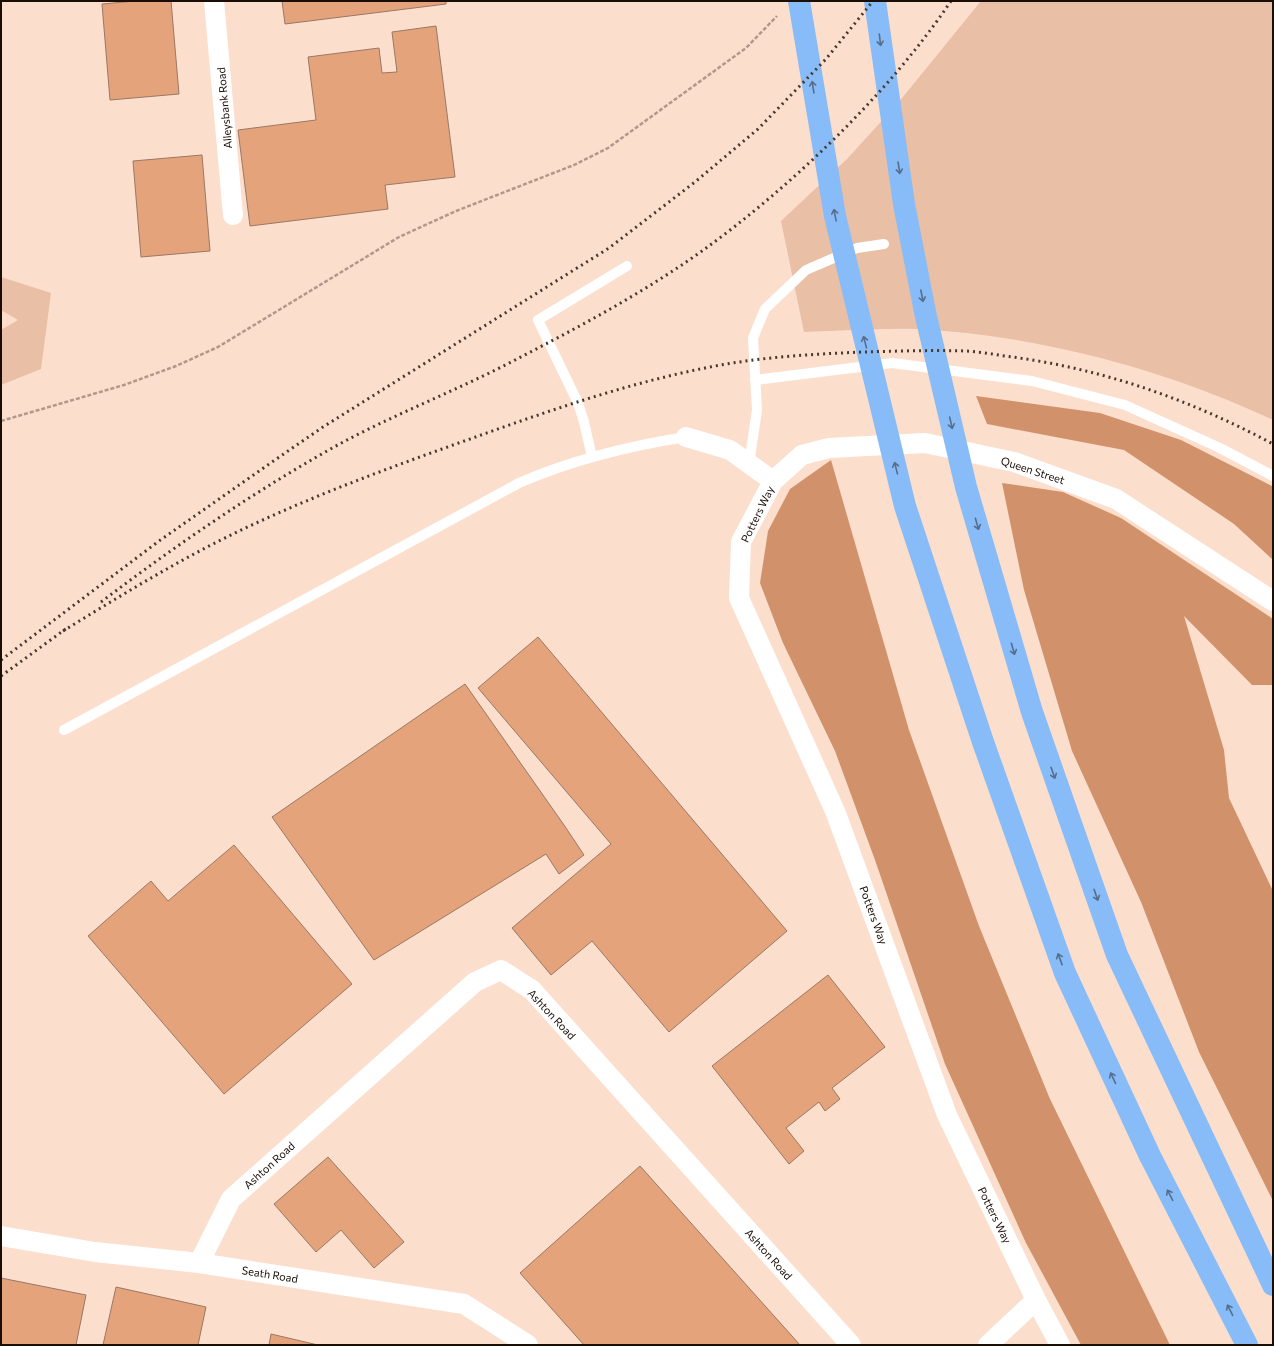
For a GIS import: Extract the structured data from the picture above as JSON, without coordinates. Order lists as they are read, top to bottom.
{
  "streets": {
    "street": [
      "Alleysbank Road",
      "Queen Street",
      "Potters Way",
      "Ashton Road",
      "Seath Road"
    ]
  },
  "crossings": [
    ["Queen Street", "Potters Way"],
    ["Ashton Road", "Seath Road"]
  ]
}
